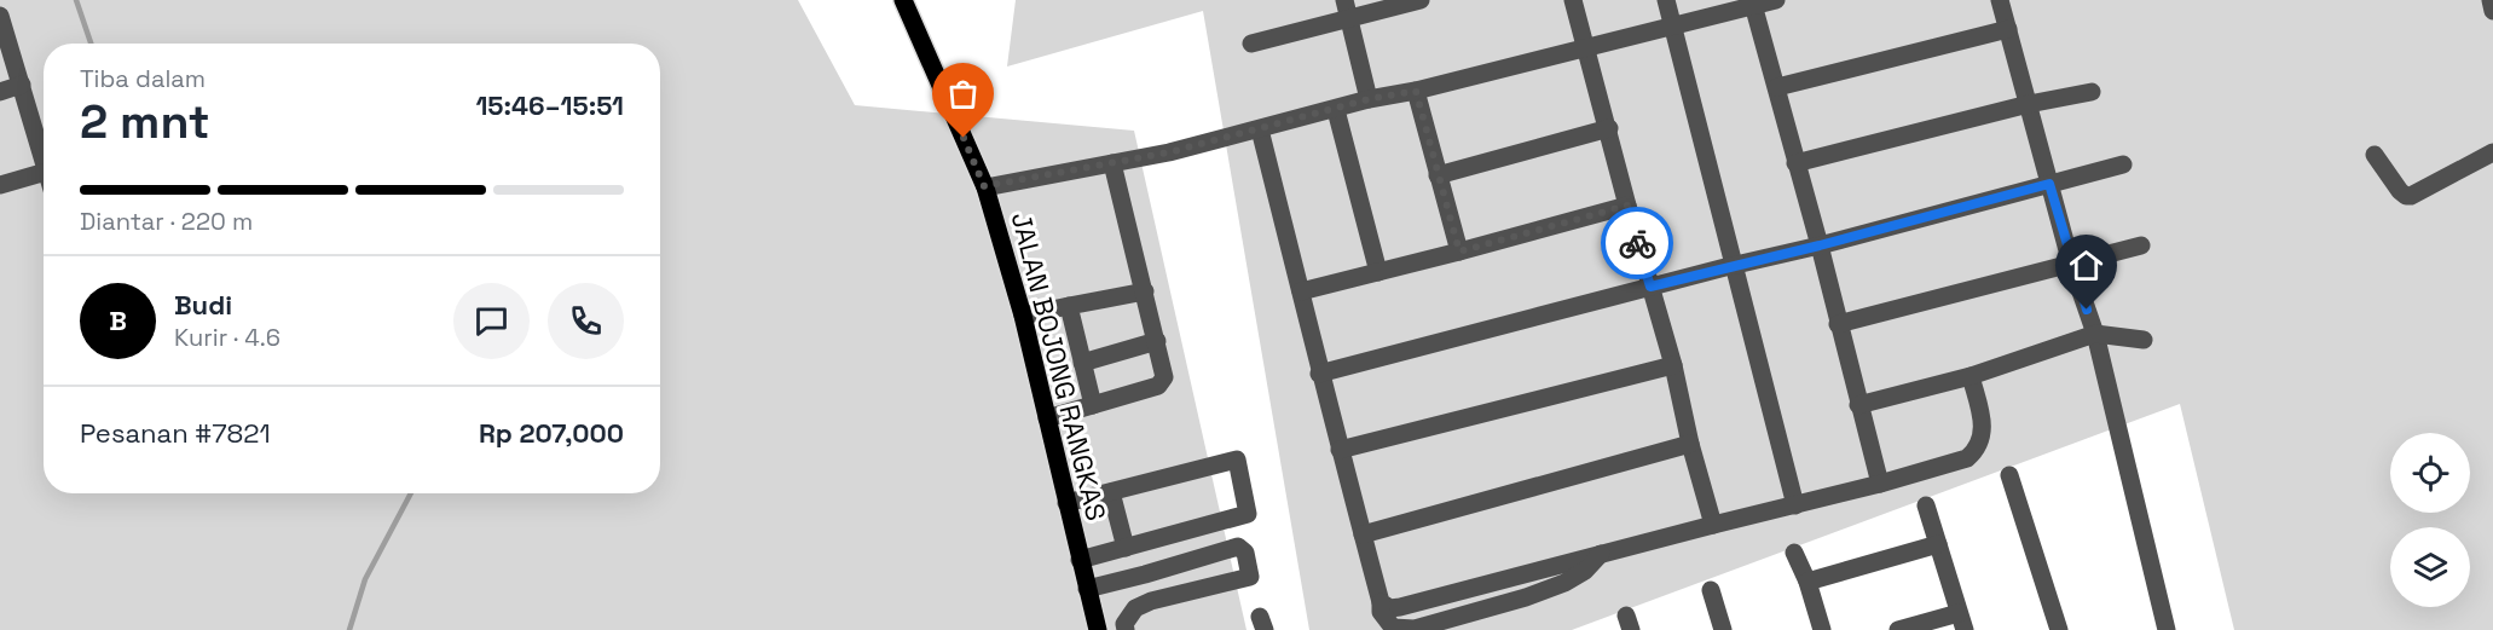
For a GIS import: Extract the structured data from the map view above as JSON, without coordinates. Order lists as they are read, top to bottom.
{
  "streets": {
    "main road": ["JALAN BOJONG RANGKAS"]
  },
  "page": {
    "heading": ["2 mnt", "Tiba dalam", "15:46–15:51"],
    "panel": [
      "Budi",
      "Kurir · 4.6",
      "Pesanan #7821",
      "Rp 207,000"
    ],
    "bar": "Diantar · 220 m",
    "round": "B"
  }
}
